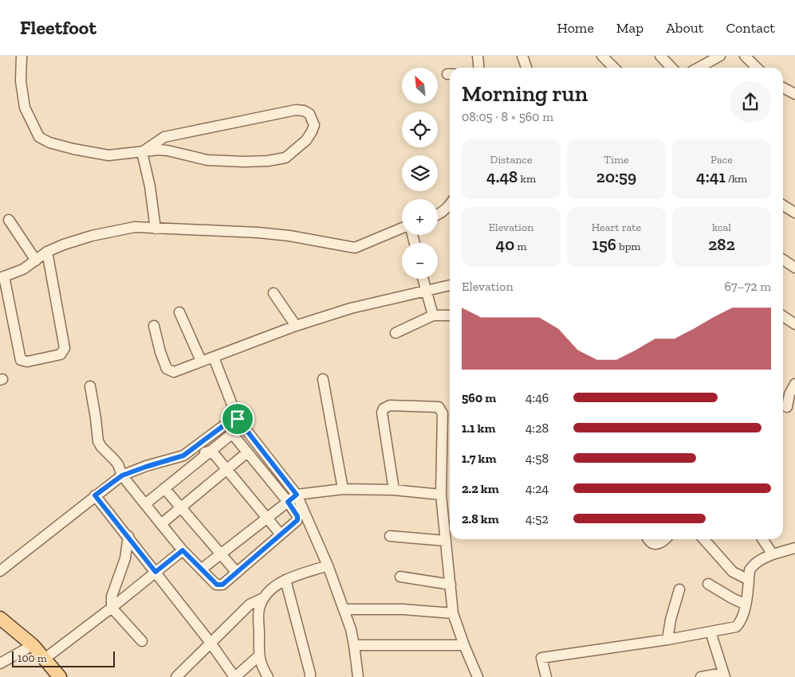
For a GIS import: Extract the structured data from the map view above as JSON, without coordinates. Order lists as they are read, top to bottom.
{
  "scale_bar": "100 m",
  "north": "top left",
  "page": {
    "header": "Fleetfoot",
    "nav": [
      "Home",
      "Map",
      "About",
      "Contact"
    ],
    "map_buttons": ["+", "−"],
    "heading": ["Morning run", "08:05 · 8 × 560 m"],
    "stats": [
      ["Distance", "4.48 km"],
      ["Time", "20:59"],
      ["Pace", "4:41 /km"],
      ["Elevation", "40 m"],
      ["Heart rate", "156 bpm"],
      ["kcal", "282"]
    ],
    "chart": ["Elevation", "67–72 m"],
    "list": [
      {
        "name": "560 m",
        "note": "4:46"
      },
      {
        "name": "1.1 km",
        "note": "4:28"
      },
      {
        "name": "1.7 km",
        "note": "4:58"
      },
      {
        "name": "2.2 km",
        "note": "4:24"
      },
      {
        "name": "2.8 km",
        "note": "4:52"
      }
    ],
    "scale": "100 m"
  }
}
